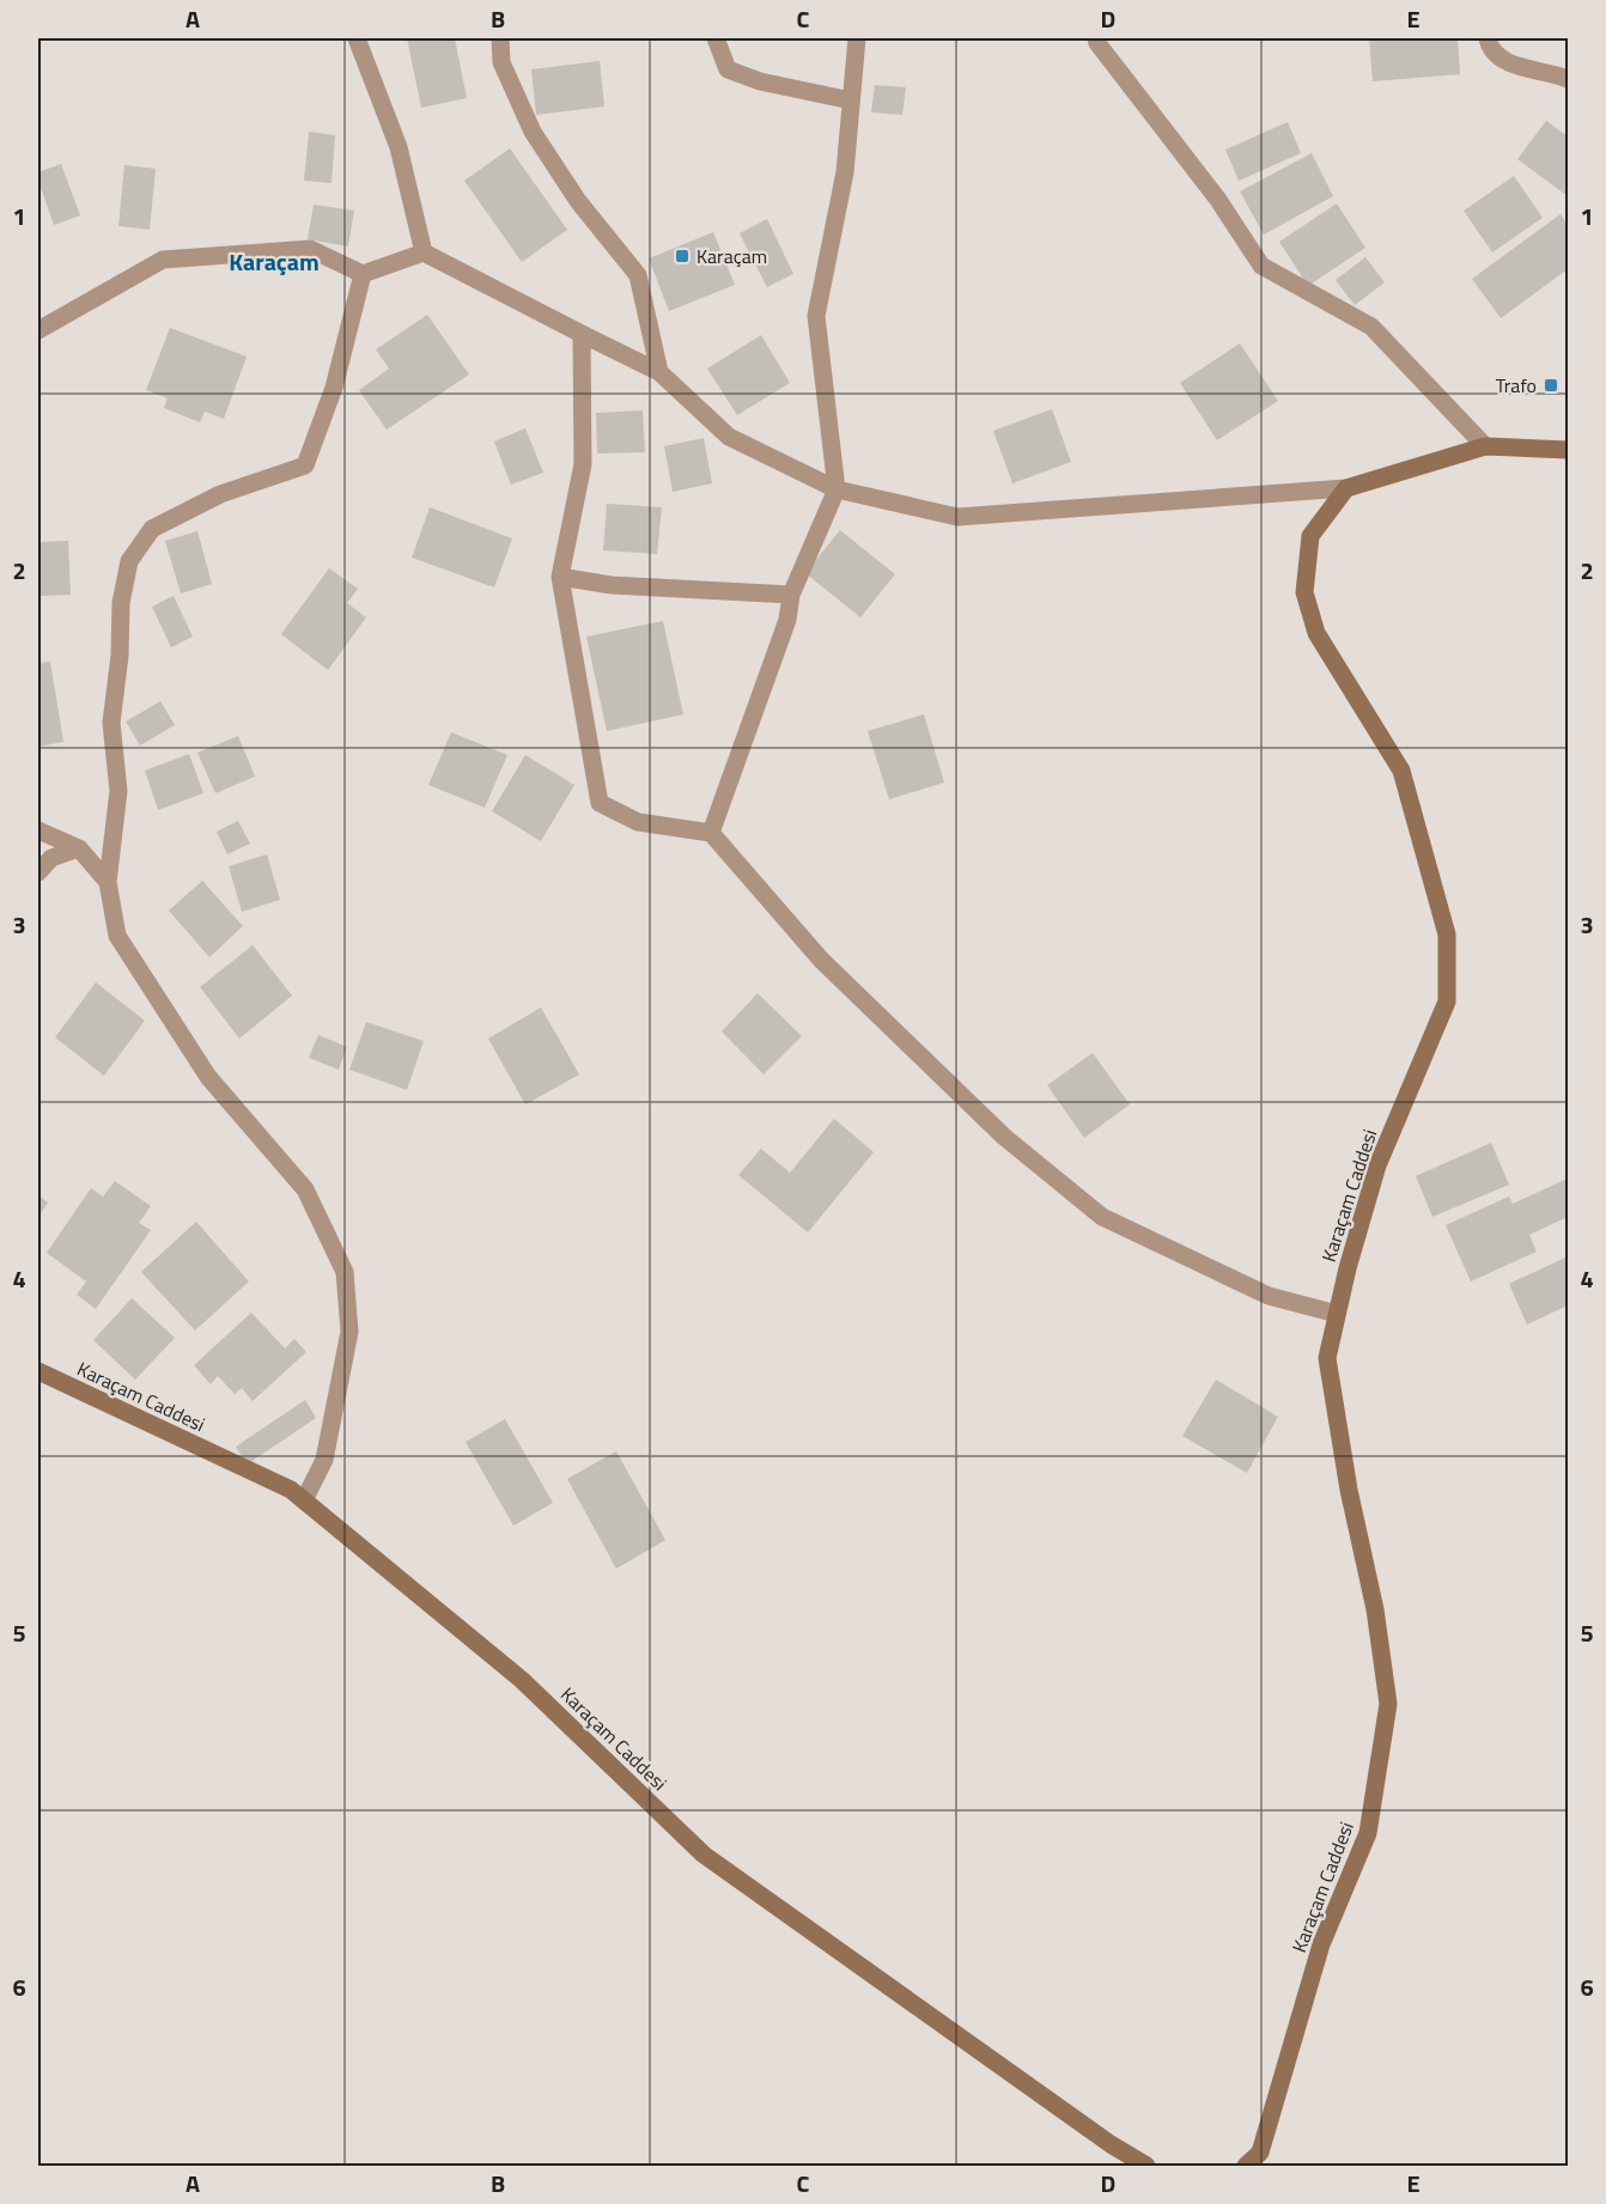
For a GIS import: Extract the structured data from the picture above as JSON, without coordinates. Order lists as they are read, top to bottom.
{
  "streets": {
    "street": ["Karaçam Caddesi"]
  },
  "districts": ["Karaçam"],
  "places": {
    "transit": ["Karaçam", "Trafo"]
  },
  "grid": {
    "columns": [
      "A",
      "B",
      "C",
      "D",
      "E"
    ],
    "rows": [
      "1",
      "2",
      "3",
      "4",
      "5",
      "6"
    ]
  }
}
